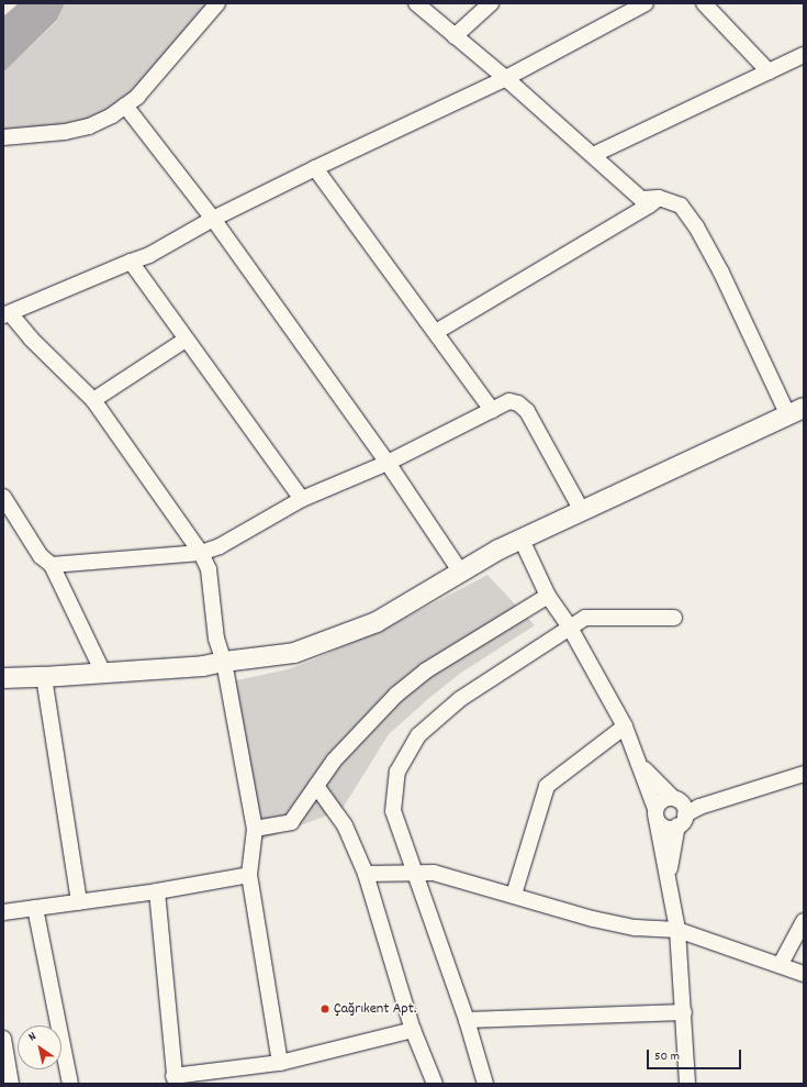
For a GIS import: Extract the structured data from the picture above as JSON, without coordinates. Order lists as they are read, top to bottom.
{
  "places": ["Çağrıkent Apt."],
  "scale_bar": "50 m",
  "north": "top left"
}
